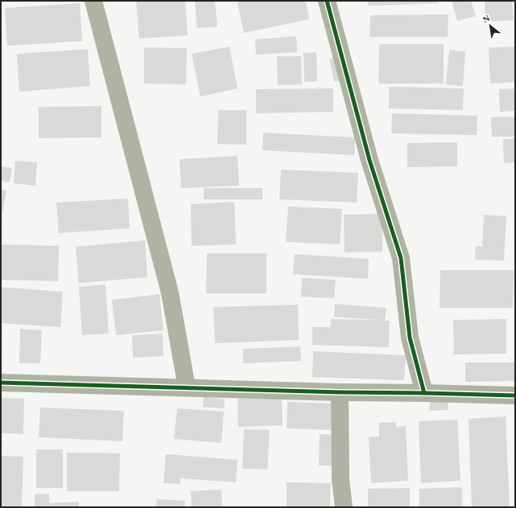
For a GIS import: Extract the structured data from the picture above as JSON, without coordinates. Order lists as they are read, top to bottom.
{
  "north": "top left"
}
